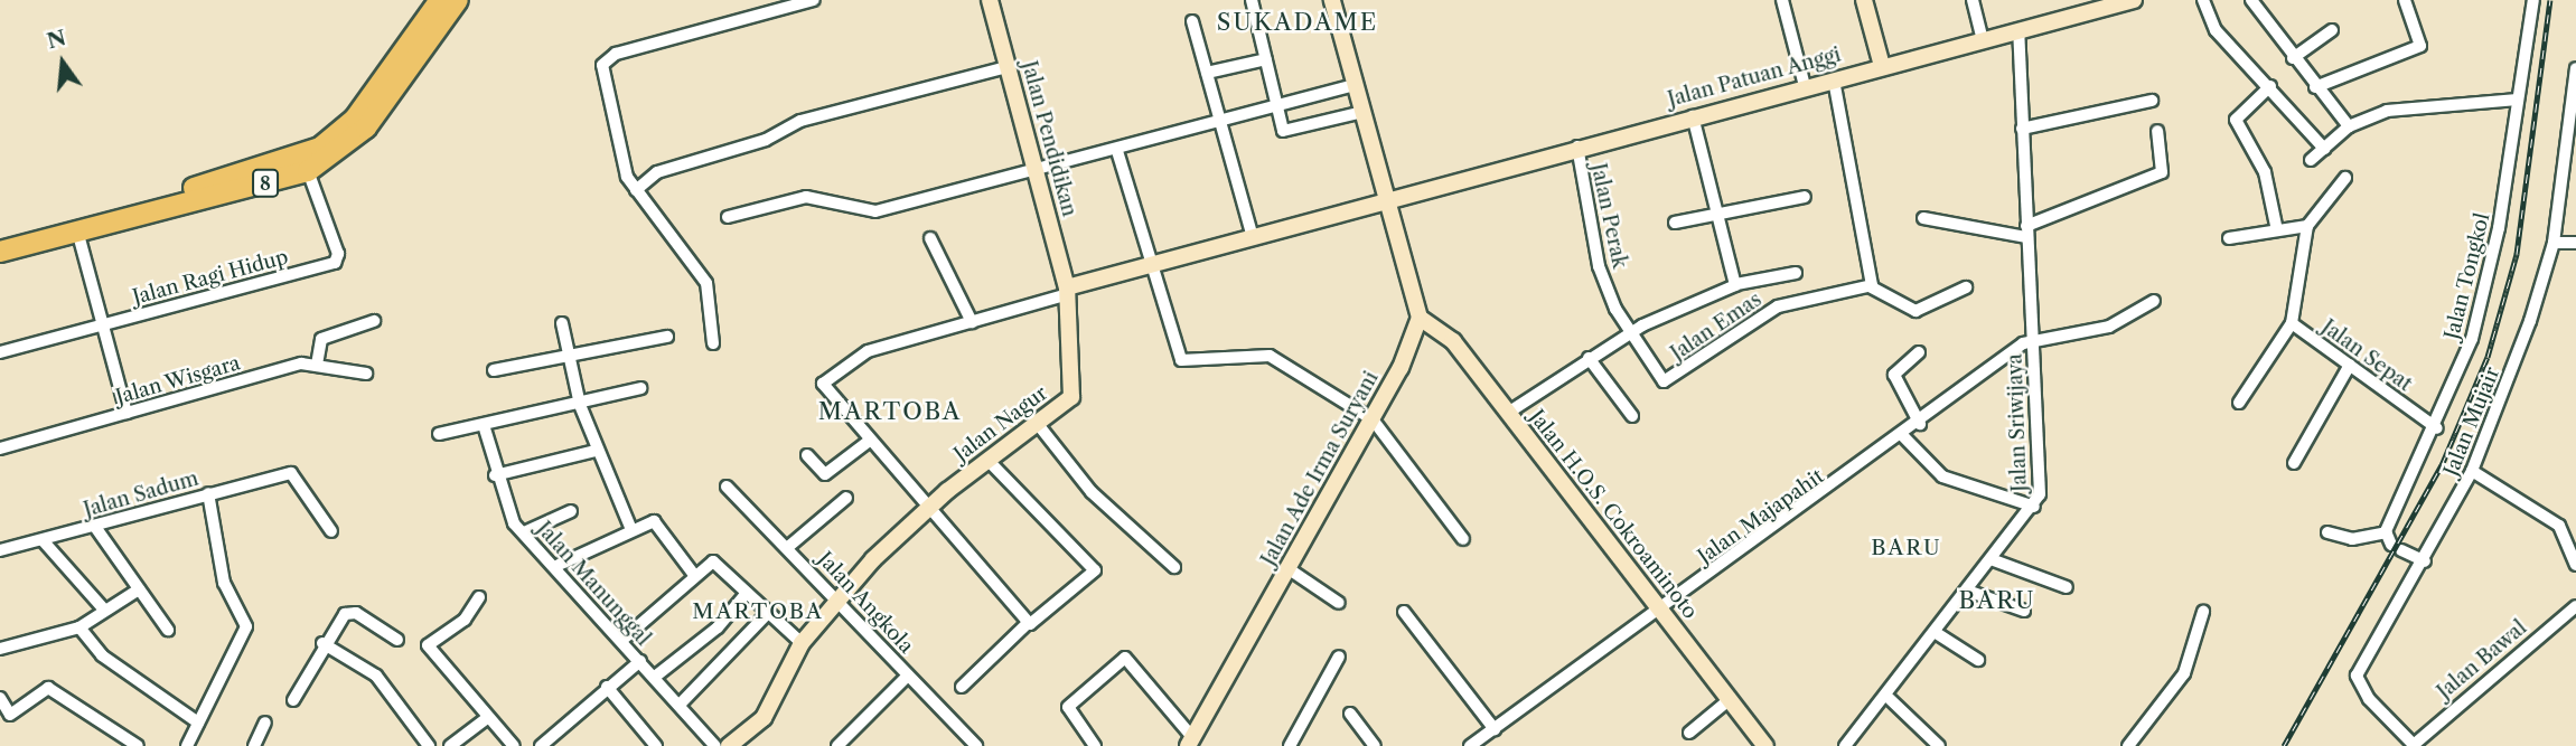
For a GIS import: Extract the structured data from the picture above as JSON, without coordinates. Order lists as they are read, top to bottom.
{
  "streets": {
    "highway": ["8"],
    "street": [
      "Jalan Patuan Anggi",
      "Jalan Pendidikan",
      "Jalan Perak",
      "Jalan Tongkol",
      "Jalan Ragi Hidup",
      "Jalan Emas",
      "Jalan Sepat",
      "Jalan Wisgara",
      "Jalan Mujair",
      "Jalan Sriwijaya",
      "Jalan Nagur",
      "Jalan Ade Irma Suryani",
      "Jalan Sadum",
      "Jalan H.O.S. Cokroaminoto",
      "Jalan Majapahit",
      "Jalan Manunggal",
      "Jalan Angkola",
      "Jalan Bawal"
    ]
  },
  "crossings": [
    ["Jalan Patuan Anggi", "Jalan Perak"],
    ["Jalan Patuan Anggi", "Jalan Sriwijaya"],
    ["Jalan Pendidikan", "Jalan Nagur"],
    ["8", "Jalan Ragi Hidup"],
    ["Jalan Perak", "Jalan Emas"],
    ["Jalan Tongkol", "Jalan Sepat"],
    ["Jalan Mujair", "Jalan Bawal"],
    ["Jalan Sriwijaya", "Jalan Majapahit"],
    ["Jalan Nagur", "Jalan Angkola"],
    ["Jalan Ade Irma Suryani", "Jalan H.O.S. Cokroaminoto"],
    ["Jalan H.O.S. Cokroaminoto", "Jalan Majapahit"]
  ],
  "districts": [
    "SUKADAME",
    "MARTOBA",
    "BARU",
    "BARU",
    "MARTOBA"
  ],
  "north": "top"
}
